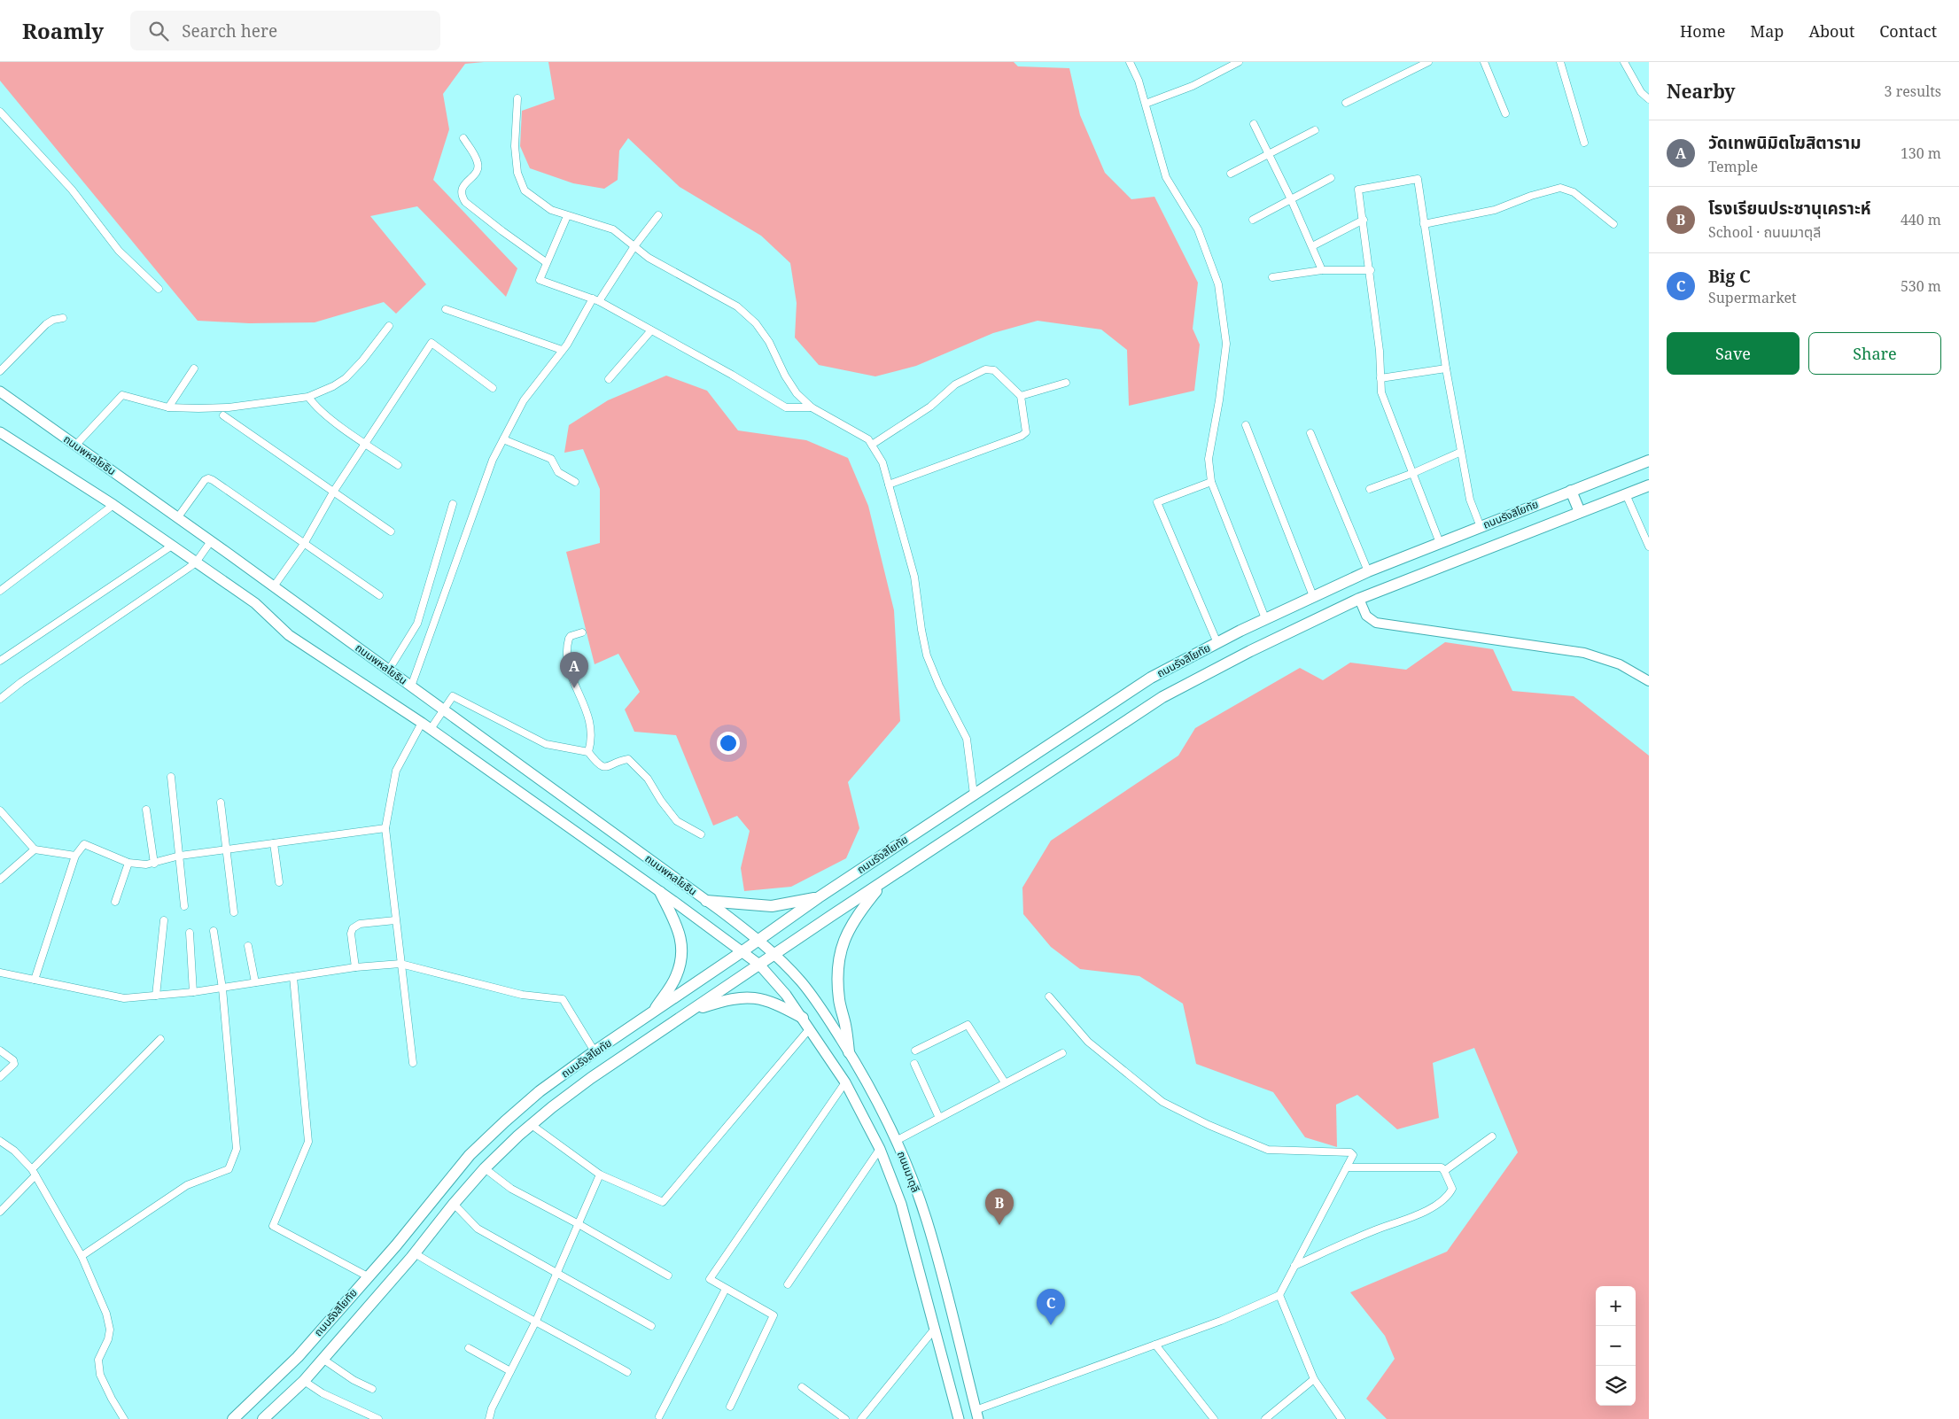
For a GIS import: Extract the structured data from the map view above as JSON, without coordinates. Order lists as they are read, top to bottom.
{
  "streets": {
    "main road": ["ถนนพหลโยธิน", "ถนนรังสิโยทัย", "ถนนมาตุลี"]
  },
  "crossings": [
    ["ถนนพหลโยธิน", "ถนนรังสิโยทัย"],
    ["ถนนพหลโยธิน", "ถนนมาตุลี"],
    ["ถนนรังสิโยทัย", "ถนนมาตุลี"]
  ],
  "page": {
    "header": "Roamly",
    "search": "Search here",
    "nav": [
      "Home",
      "Map",
      "About",
      "Contact"
    ],
    "heading": ["Nearby", "3 results"],
    "list": [
      {
        "mark": "A",
        "name": "วัดเทพนิมิตโฆสิตาราม",
        "note": "Temple",
        "value": "130 m"
      },
      {
        "mark": "B",
        "name": "โรงเรียนประชานุเคราะห์",
        "note": "School · ถนนมาตุลี",
        "value": "440 m"
      },
      {
        "mark": "C",
        "name": "Big C",
        "note": "Supermarket",
        "value": "530 m"
      }
    ],
    "buttons": ["Save", "Share"],
    "pins": ["A", "B", "C"],
    "map_buttons": ["+", "−"]
  }
}
